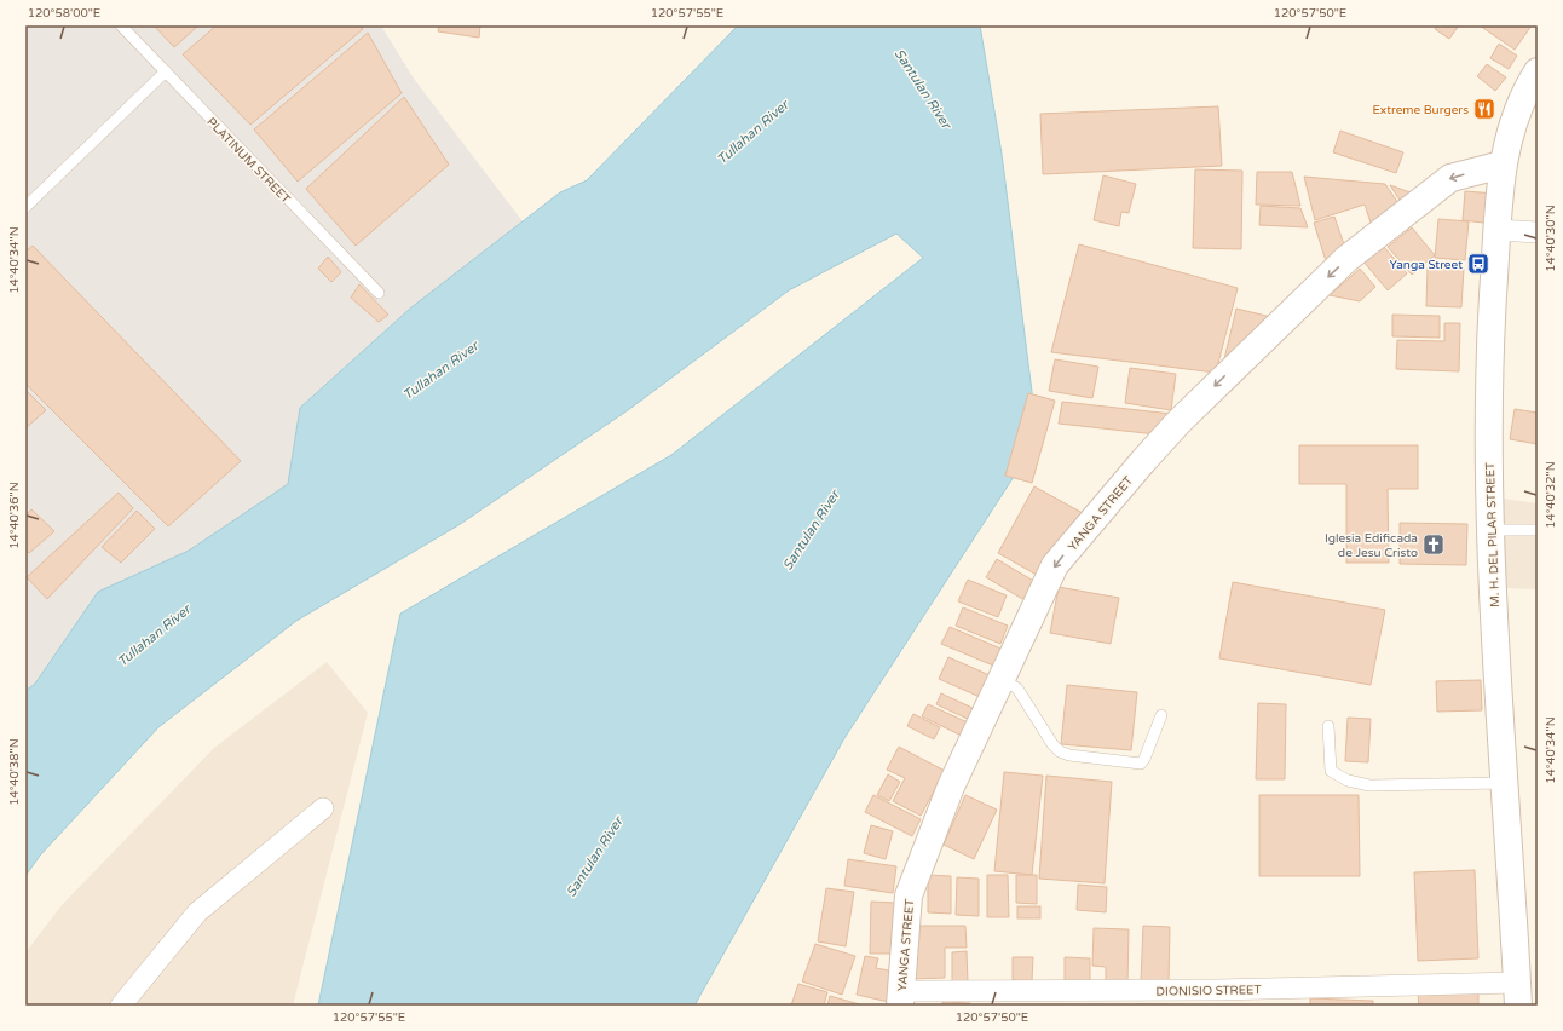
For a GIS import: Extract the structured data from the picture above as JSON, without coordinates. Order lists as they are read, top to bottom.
{
  "streets": {
    "street": ["YANGA STREET", "M. H. DEL PILAR STREET", "DIONISIO STREET"],
    "lane": ["PLATINUM STREET"]
  },
  "crossings": [
    ["YANGA STREET", "M. H. DEL PILAR STREET"],
    ["YANGA STREET", "DIONISIO STREET"],
    ["M. H. DEL PILAR STREET", "DIONISIO STREET"]
  ],
  "one_way": ["YANGA STREET"],
  "water": ["Santulan River", "Tullahan River"],
  "places": {
    "restaurant": ["Extreme Burgers"],
    "bus stop": ["Yanga Street"],
    "church": ["Iglesia Edificada de Jesu Cristo"]
  },
  "coordinates": [
    "120°58'00\"E",
    "120°57'55\"E",
    "120°57'50\"E",
    "14°40'30\"N",
    "14°40'34\"N",
    "14°40'32\"N",
    "14°40'36\"N",
    "14°40'38\"N"
  ]
}
